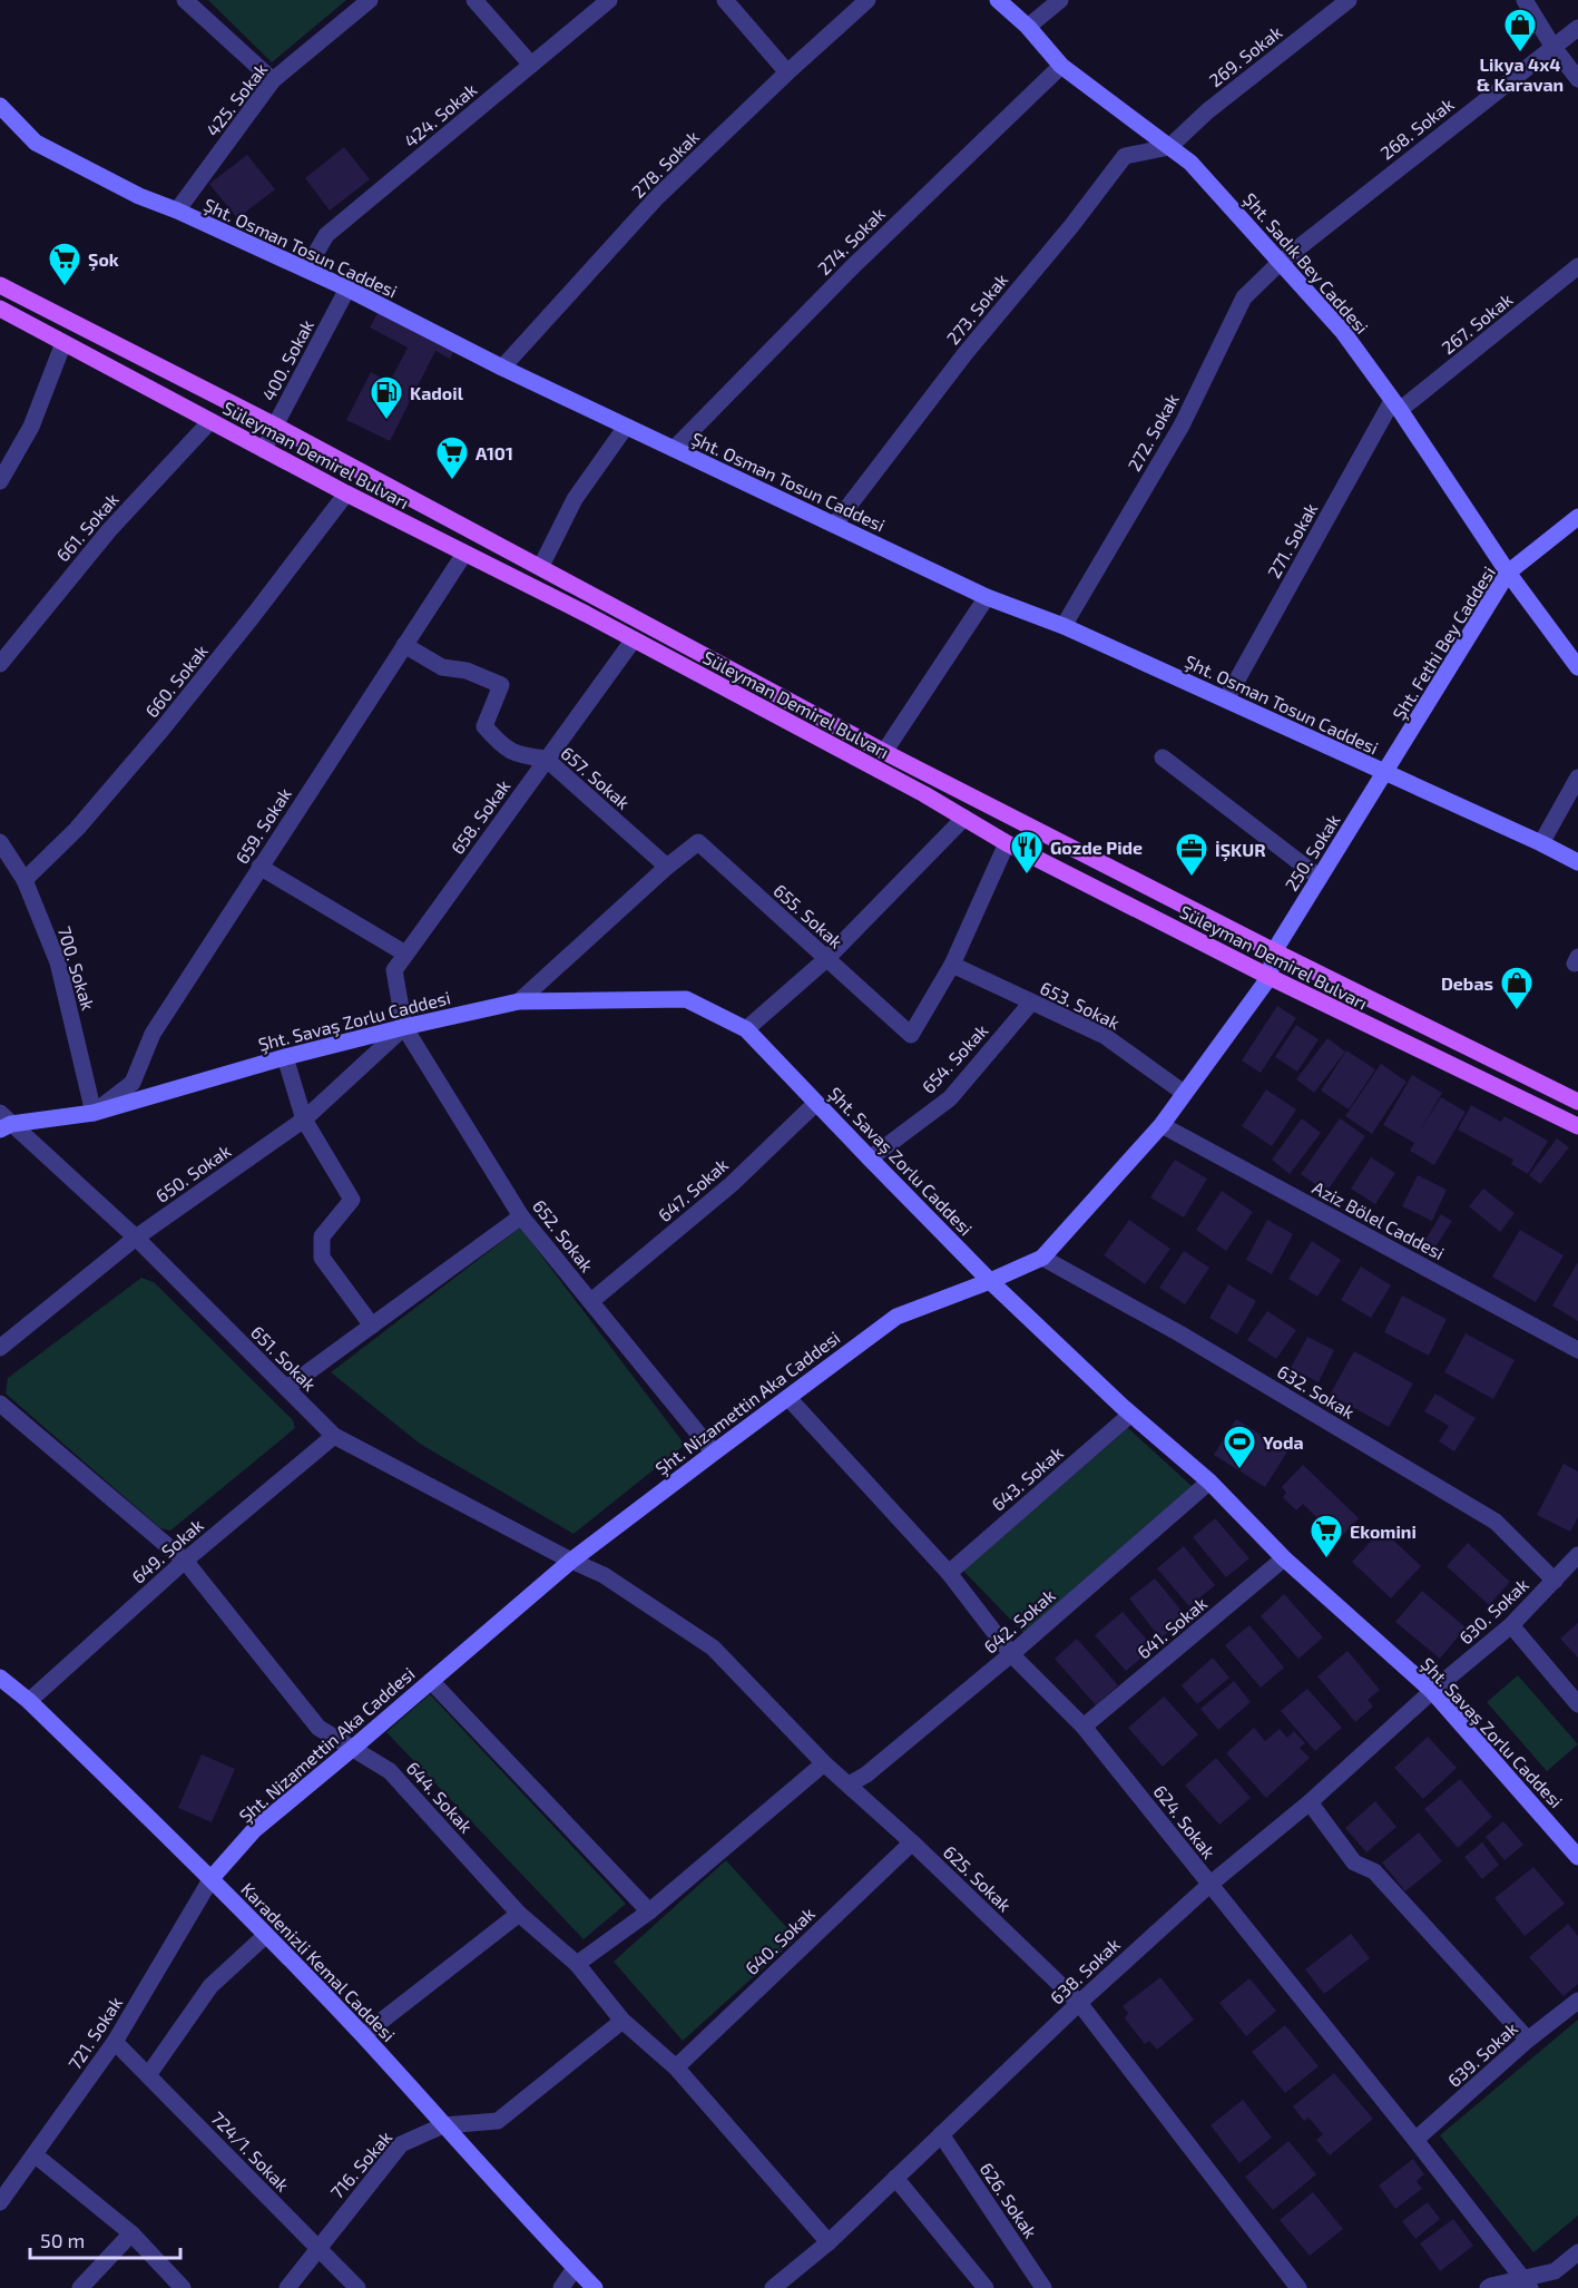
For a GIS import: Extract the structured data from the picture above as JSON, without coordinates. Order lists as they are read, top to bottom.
{
  "streets": {
    "main road": ["Süleyman Demirel Bulvarı"],
    "street": [
      "269. Sokak",
      "425. Sokak",
      "424. Sokak",
      "268. Sokak",
      "278. Sokak",
      "274. Sokak",
      "Şht. Osman Tosun Caddesi",
      "Şht. Sadık Bey Caddesi",
      "273. Sokak",
      "267. Sokak",
      "400. Sokak",
      "272. Sokak",
      "661. Sokak",
      "271. Sokak",
      "Şht. Fethi Bey Caddesi",
      "660. Sokak",
      "657. Sokak",
      "658. Sokak",
      "659. Sokak",
      "250. Sokak",
      "655. Sokak",
      "700. Sokak",
      "653. Sokak",
      "Şht. Savaş Zorlu Caddesi",
      "654. Sokak",
      "650. Sokak",
      "647. Sokak",
      "Aziz Bölel Caddesi",
      "652. Sokak",
      "651. Sokak",
      "632. Sokak",
      "Şht. Nizamettin Aka Caddesi",
      "643. Sokak",
      "649. Sokak",
      "630. Sokak",
      "642. Sokak",
      "641. Sokak",
      "644. Sokak",
      "624. Sokak",
      "625. Sokak",
      "640. Sokak",
      "Karadenizli Kemal Caddesi",
      "638. Sokak",
      "721. Sokak",
      "639. Sokak",
      "724/1. Sokak",
      "716. Sokak",
      "626. Sokak"
    ]
  },
  "crossings": [
    ["269. Sokak", "Şht. Sadık Bey Caddesi"],
    ["269. Sokak", "273. Sokak"],
    ["425. Sokak", "Şht. Osman Tosun Caddesi"],
    ["424. Sokak", "Şht. Osman Tosun Caddesi"],
    ["268. Sokak", "Şht. Sadık Bey Caddesi"],
    ["268. Sokak", "272. Sokak"],
    ["278. Sokak", "Şht. Osman Tosun Caddesi"],
    ["274. Sokak", "Şht. Osman Tosun Caddesi"],
    ["274. Sokak", "Şht. Sadık Bey Caddesi"],
    ["Şht. Osman Tosun Caddesi", "273. Sokak"],
    ["Şht. Osman Tosun Caddesi", "400. Sokak"],
    ["Şht. Osman Tosun Caddesi", "272. Sokak"],
    ["Şht. Osman Tosun Caddesi", "271. Sokak"],
    ["Şht. Osman Tosun Caddesi", "Şht. Fethi Bey Caddesi"],
    ["Şht. Osman Tosun Caddesi", "250. Sokak"],
    ["Şht. Sadık Bey Caddesi", "273. Sokak"],
    ["Şht. Sadık Bey Caddesi", "267. Sokak"],
    ["Şht. Sadık Bey Caddesi", "272. Sokak"],
    ["Şht. Sadık Bey Caddesi", "271. Sokak"],
    ["Şht. Sadık Bey Caddesi", "Şht. Fethi Bey Caddesi"],
    ["267. Sokak", "271. Sokak"],
    ["400. Sokak", "Süleyman Demirel Bulvarı"],
    ["Süleyman Demirel Bulvarı", "661. Sokak"],
    ["Süleyman Demirel Bulvarı", "660. Sokak"],
    ["Süleyman Demirel Bulvarı", "658. Sokak"],
    ["Süleyman Demirel Bulvarı", "659. Sokak"],
    ["Süleyman Demirel Bulvarı", "250. Sokak"],
    ["Süleyman Demirel Bulvarı", "655. Sokak"],
    ["Süleyman Demirel Bulvarı", "Şht. Nizamettin Aka Caddesi"],
    ["Şht. Fethi Bey Caddesi", "250. Sokak"],
    ["660. Sokak", "700. Sokak"],
    ["657. Sokak", "658. Sokak"],
    ["657. Sokak", "659. Sokak"],
    ["657. Sokak", "655. Sokak"],
    ["658. Sokak", "Şht. Savaş Zorlu Caddesi"],
    ["658. Sokak", "650. Sokak"],
    ["658. Sokak", "652. Sokak"],
    ["659. Sokak", "700. Sokak"],
    ["659. Sokak", "Şht. Savaş Zorlu Caddesi"],
    ["250. Sokak", "Şht. Nizamettin Aka Caddesi"],
    ["655. Sokak", "653. Sokak"],
    ["655. Sokak", "Şht. Savaş Zorlu Caddesi"],
    ["700. Sokak", "Şht. Savaş Zorlu Caddesi"],
    ["653. Sokak", "654. Sokak"],
    ["653. Sokak", "Şht. Nizamettin Aka Caddesi"],
    ["Şht. Savaş Zorlu Caddesi", "654. Sokak"],
    ["Şht. Savaş Zorlu Caddesi", "650. Sokak"],
    ["Şht. Savaş Zorlu Caddesi", "647. Sokak"],
    ["Şht. Savaş Zorlu Caddesi", "652. Sokak"],
    ["Şht. Savaş Zorlu Caddesi", "651. Sokak"],
    ["Şht. Savaş Zorlu Caddesi", "Şht. Nizamettin Aka Caddesi"],
    ["Şht. Savaş Zorlu Caddesi", "643. Sokak"],
    ["Şht. Savaş Zorlu Caddesi", "630. Sokak"],
    ["Şht. Savaş Zorlu Caddesi", "642. Sokak"],
    ["Şht. Savaş Zorlu Caddesi", "641. Sokak"],
    ["Şht. Savaş Zorlu Caddesi", "638. Sokak"],
    ["650. Sokak", "652. Sokak"],
    ["650. Sokak", "651. Sokak"],
    ["647. Sokak", "652. Sokak"],
    ["Aziz Bölel Caddesi", "Şht. Nizamettin Aka Caddesi"],
    ["652. Sokak", "Şht. Nizamettin Aka Caddesi"],
    ["651. Sokak", "Şht. Nizamettin Aka Caddesi"],
    ["651. Sokak", "649. Sokak"],
    ["651. Sokak", "625. Sokak"],
    ["632. Sokak", "Şht. Nizamettin Aka Caddesi"],
    ["632. Sokak", "630. Sokak"],
    ["Şht. Nizamettin Aka Caddesi", "644. Sokak"],
    ["Şht. Nizamettin Aka Caddesi", "624. Sokak"],
    ["Şht. Nizamettin Aka Caddesi", "625. Sokak"],
    ["Şht. Nizamettin Aka Caddesi", "Karadenizli Kemal Caddesi"],
    ["Şht. Nizamettin Aka Caddesi", "721. Sokak"],
    ["643. Sokak", "624. Sokak"],
    ["649. Sokak", "644. Sokak"],
    ["649. Sokak", "Karadenizli Kemal Caddesi"],
    ["630. Sokak", "638. Sokak"],
    ["642. Sokak", "624. Sokak"],
    ["642. Sokak", "625. Sokak"],
    ["641. Sokak", "624. Sokak"],
    ["644. Sokak", "640. Sokak"],
    ["644. Sokak", "638. Sokak"],
    ["644. Sokak", "716. Sokak"],
    ["624. Sokak", "638. Sokak"],
    ["624. Sokak", "639. Sokak"],
    ["625. Sokak", "640. Sokak"],
    ["625. Sokak", "638. Sokak"],
    ["Karadenizli Kemal Caddesi", "721. Sokak"],
    ["Karadenizli Kemal Caddesi", "716. Sokak"],
    ["638. Sokak", "626. Sokak"],
    ["721. Sokak", "724/1. Sokak"],
    ["724/1. Sokak", "716. Sokak"]
  ],
  "places": {
    "shop": ["Likya 4x4 & Karavan", "Debas"],
    "supermarket": ["Şok", "A101", "Ekomini"],
    "fuel station": ["Kadoil"],
    "restaurant": ["Gozde Pide"],
    "office": ["İŞKUR"],
    "sports": ["Yoda"]
  },
  "scale_bar": "50 m"
}
